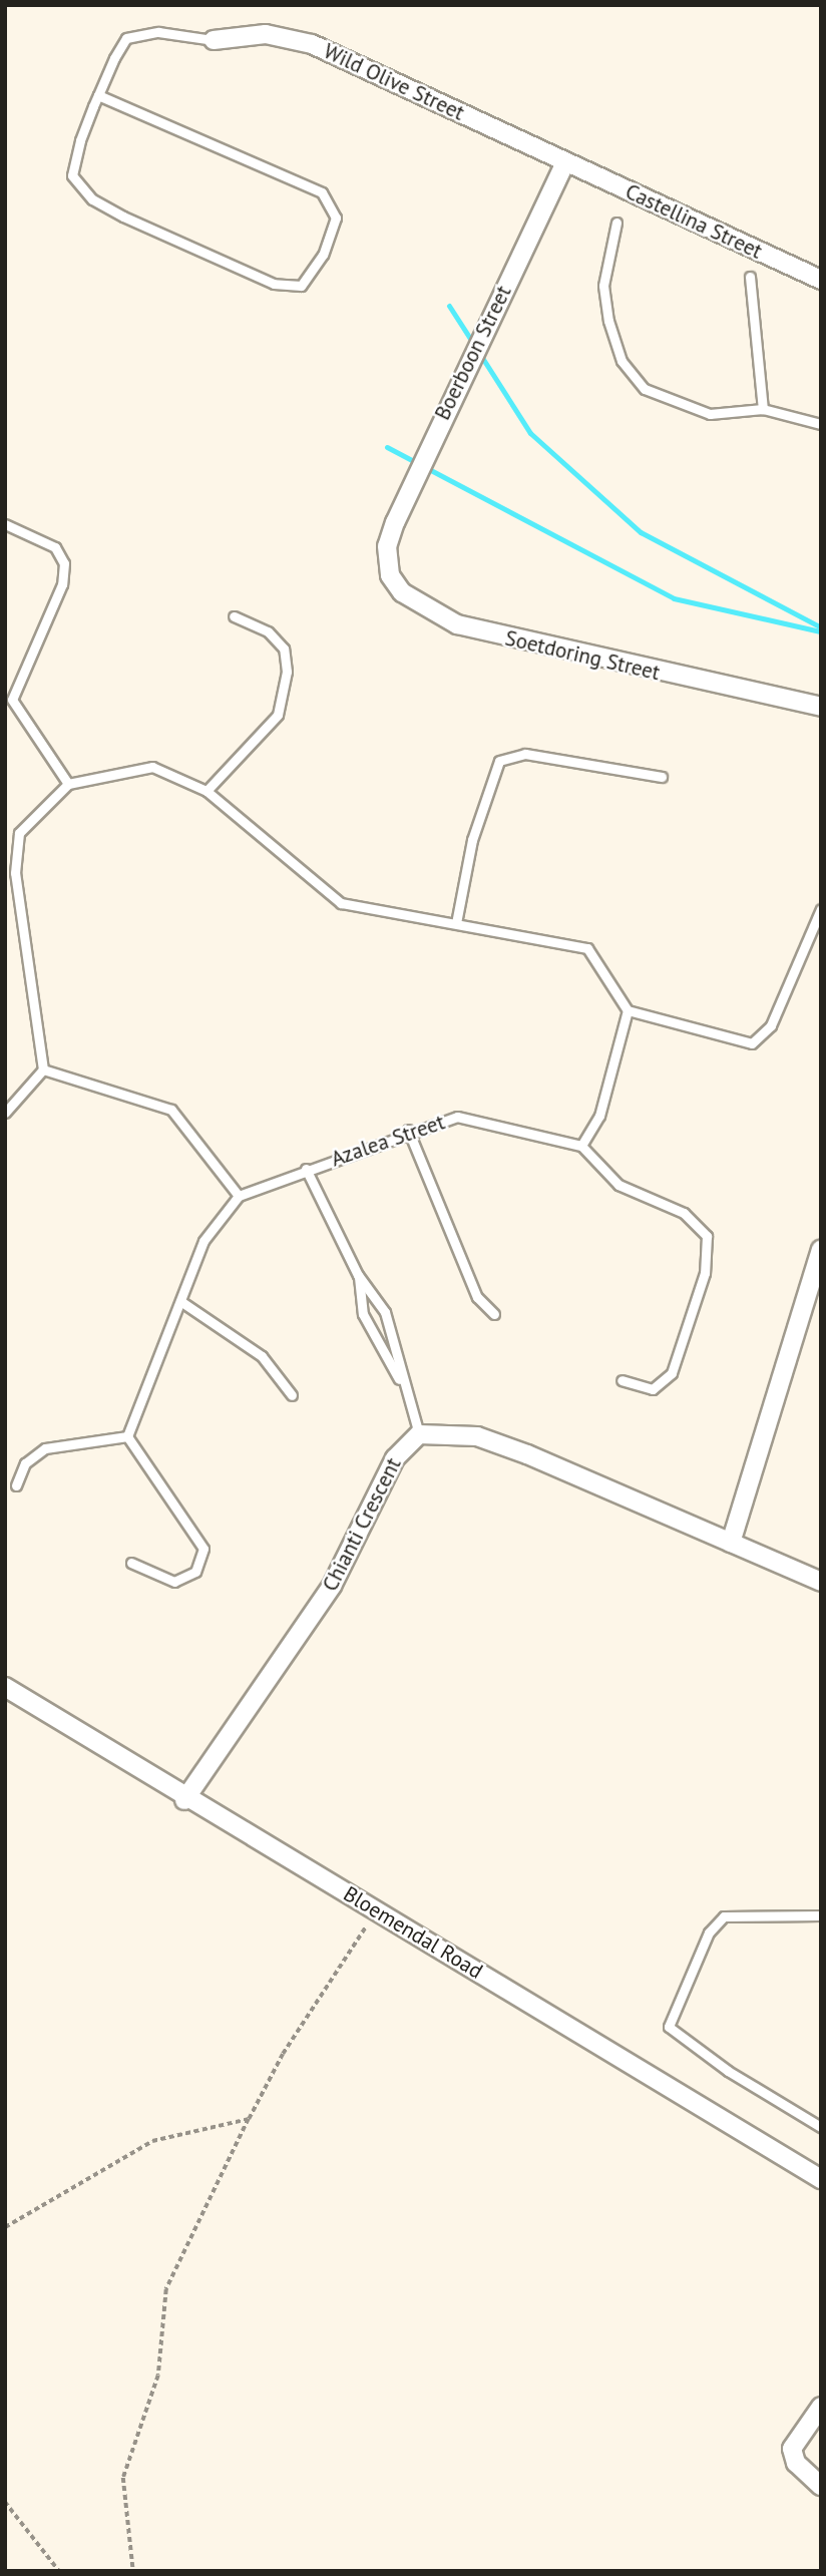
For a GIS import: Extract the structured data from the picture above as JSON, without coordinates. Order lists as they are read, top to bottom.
{
  "streets": {
    "street": [
      "Wild Olive Street",
      "Castellina Street",
      "Boerboon Street",
      "Soetdoring Street",
      "Chianti Crescent",
      "Bloemendal Road"
    ],
    "lane": ["Azalea Street"]
  },
  "crossings": [
    ["Wild Olive Street", "Castellina Street"],
    ["Wild Olive Street", "Boerboon Street"],
    ["Castellina Street", "Boerboon Street"],
    ["Boerboon Street", "Soetdoring Street"],
    ["Chianti Crescent", "Bloemendal Road"]
  ]
}
